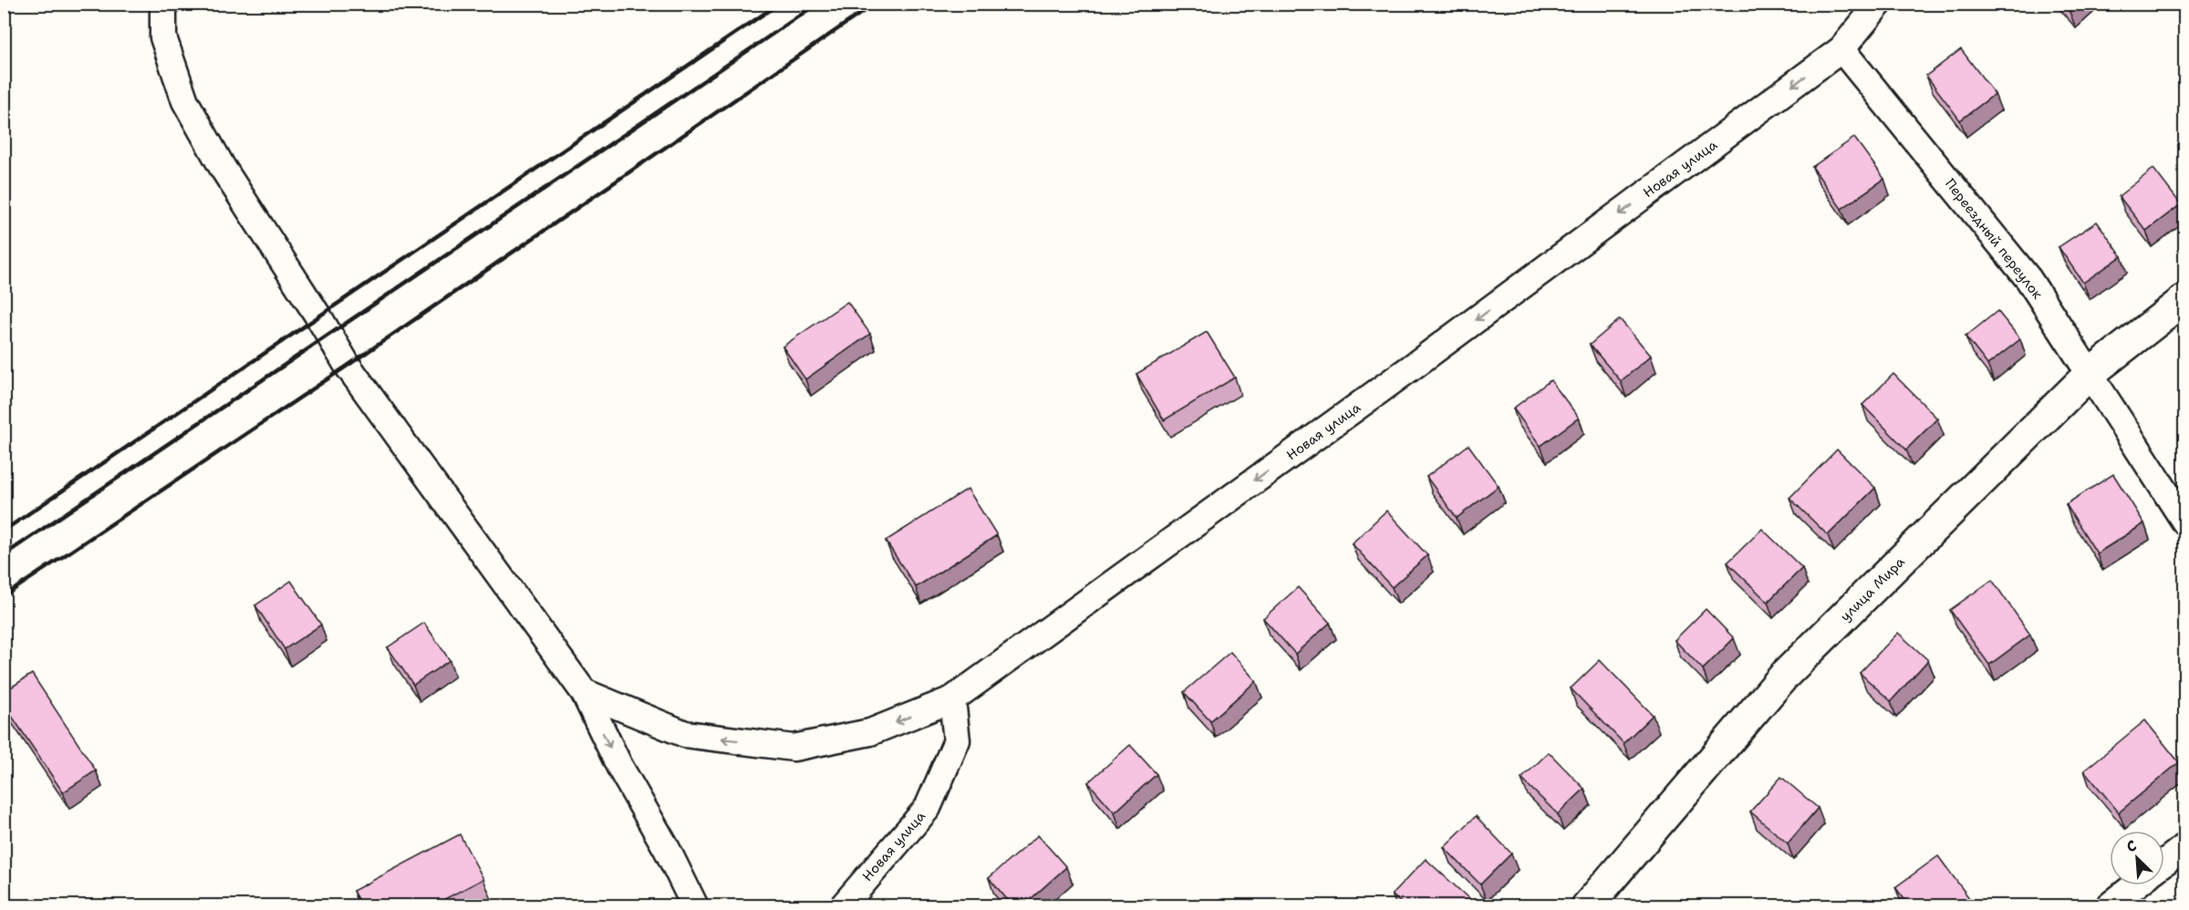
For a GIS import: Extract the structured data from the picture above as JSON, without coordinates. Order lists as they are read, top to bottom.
{
  "streets": {
    "street": ["Новая улица", "Переездный переулок", "улица Мира"]
  },
  "crossings": [
    ["Новая улица", "Переездный переулок"],
    ["Переездный переулок", "улица Мира"]
  ],
  "one_way": ["Новая улица"],
  "north": "top left"
}
